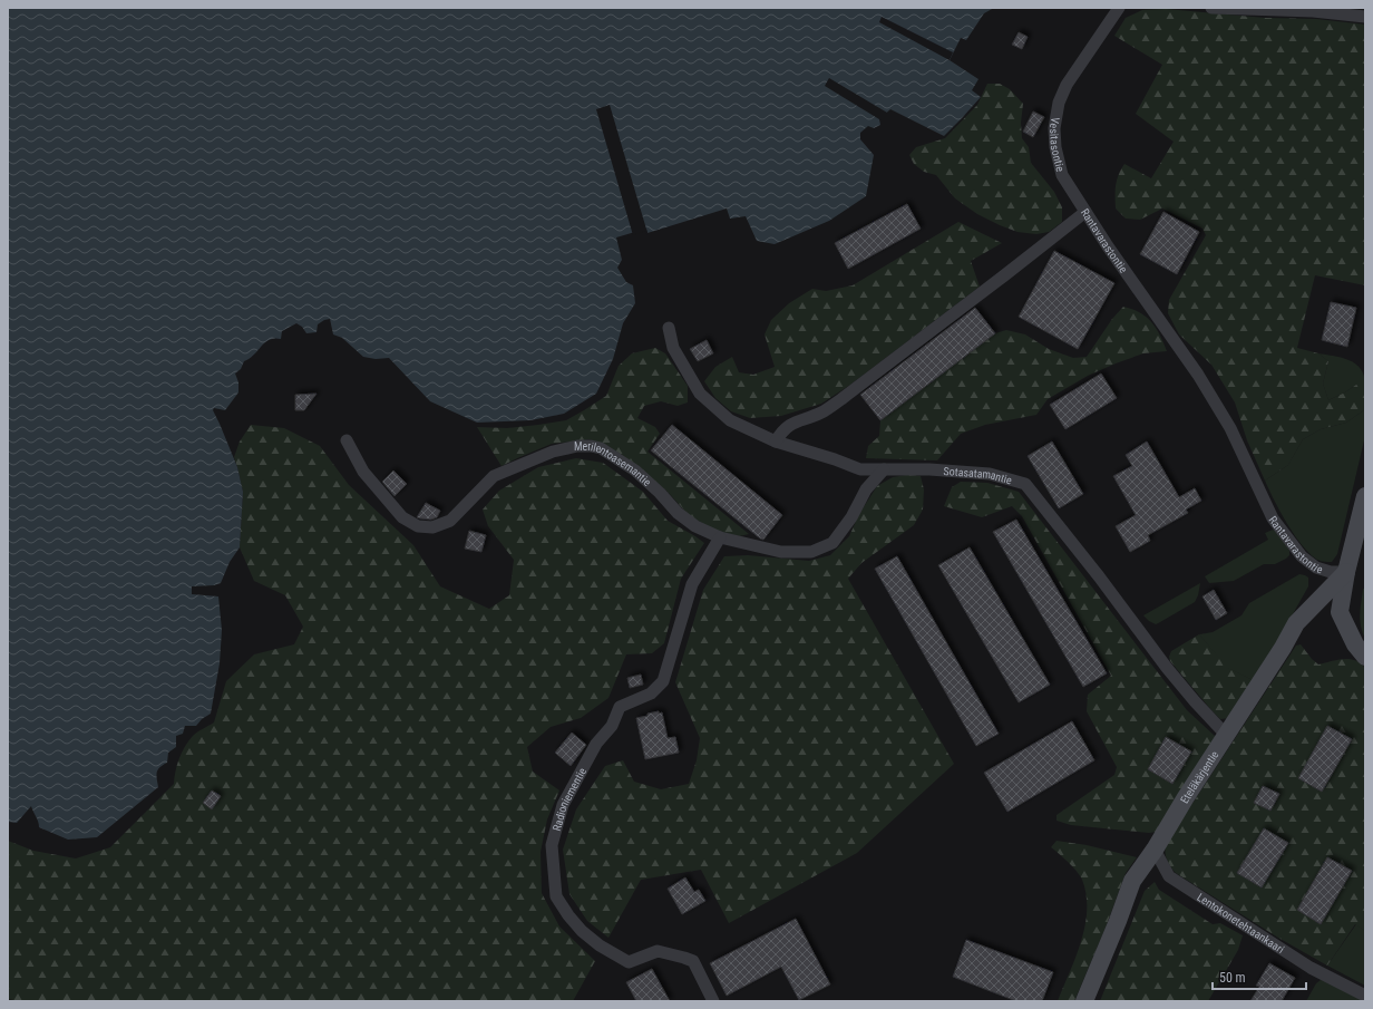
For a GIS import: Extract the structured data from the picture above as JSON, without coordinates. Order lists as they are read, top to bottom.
{
  "streets": {
    "street": [
      "Vesitasontie",
      "Rantavarastontie",
      "Merilentoasemantie",
      "Sotasatamantie",
      "Eteläkärjentie",
      "Radioniementie",
      "Lentokonetehtaankaari"
    ]
  },
  "crossings": [
    ["Vesitasontie", "Rantavarastontie"],
    ["Rantavarastontie", "Sotasatamantie"],
    ["Rantavarastontie", "Eteläkärjentie"],
    ["Merilentoasemantie", "Sotasatamantie"],
    ["Merilentoasemantie", "Radioniementie"],
    ["Sotasatamantie", "Eteläkärjentie"],
    ["Eteläkärjentie", "Lentokonetehtaankaari"]
  ],
  "scale_bar": "50 m"
}
